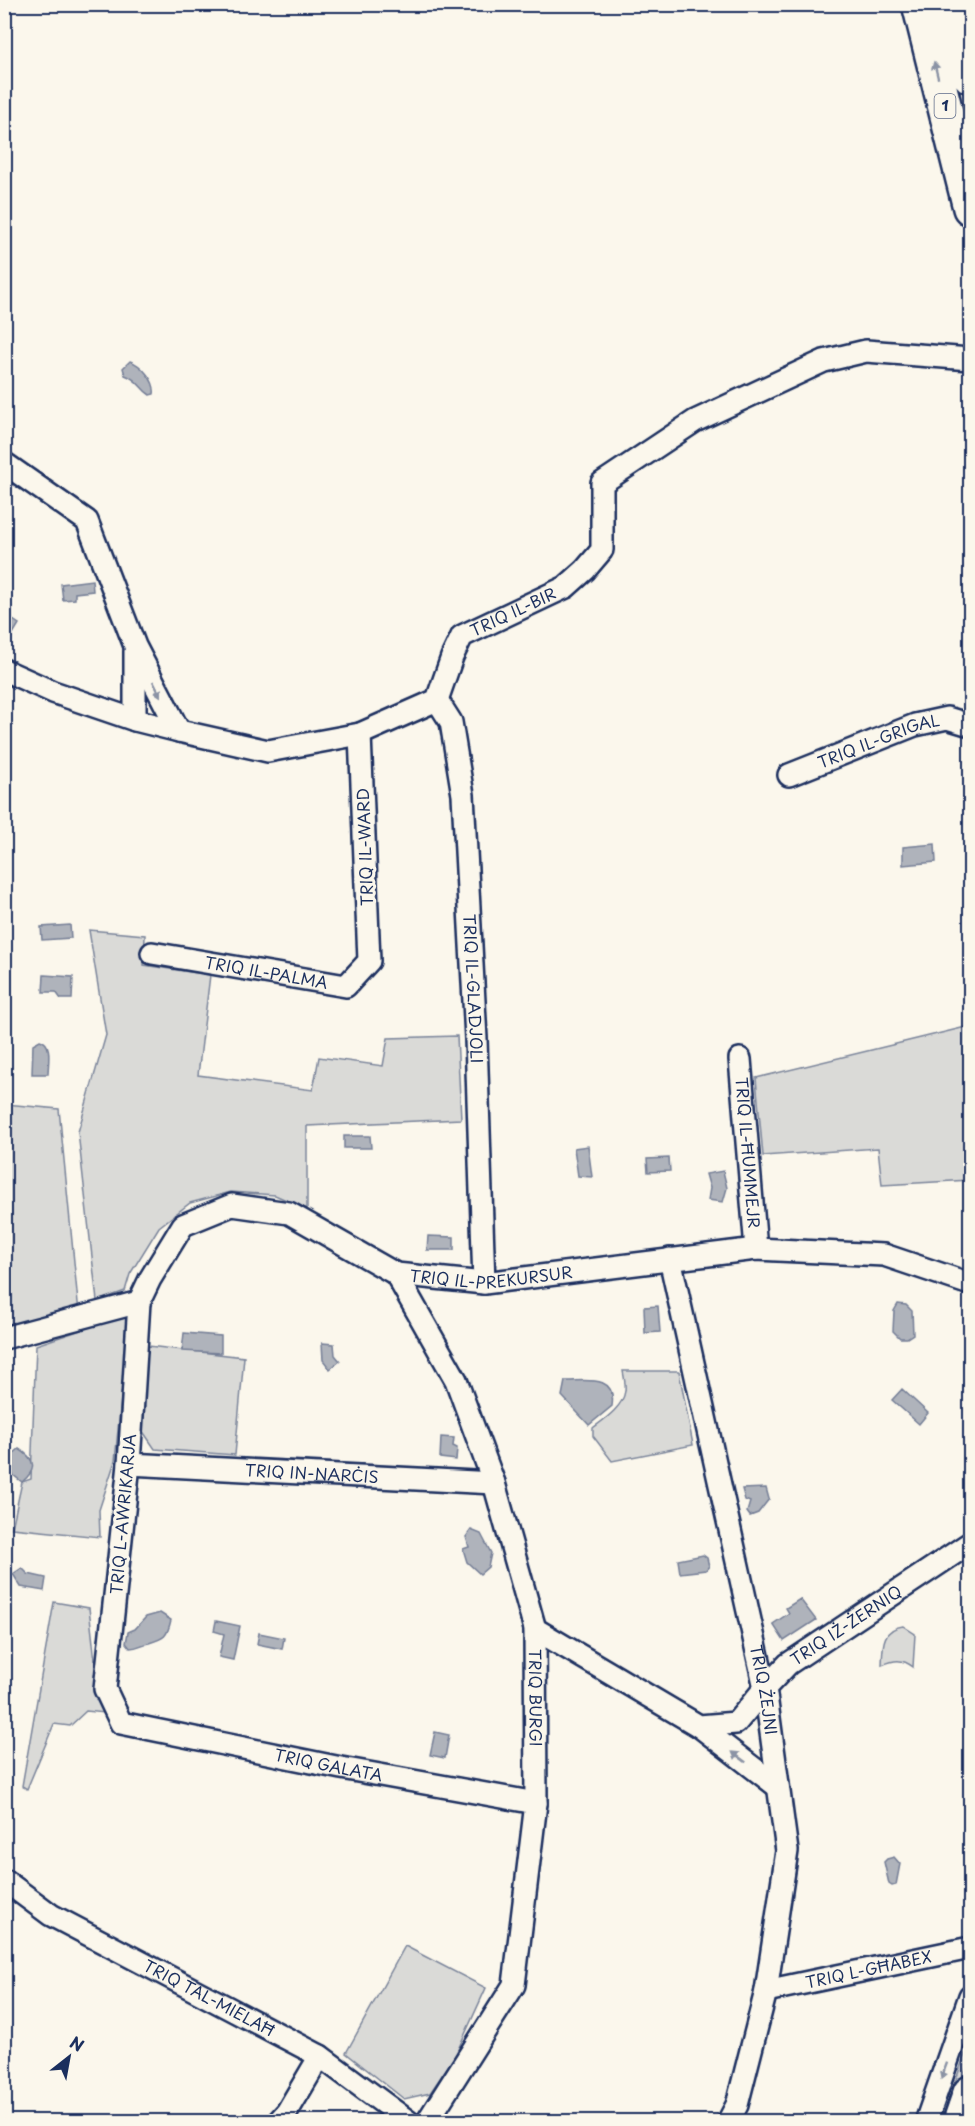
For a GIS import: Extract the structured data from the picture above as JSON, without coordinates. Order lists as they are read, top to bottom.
{
  "streets": {
    "highway": ["1"],
    "street": [
      "TRIQ IL-BIR",
      "TRIQ IL-GRIGAL",
      "TRIQ IL-WARD",
      "TRIQ IL-PALMA",
      "TRIQ IL-GLADJOLI",
      "TRIQ IL-ĦUMMEJR",
      "TRIQ IL-PREKURSUR",
      "TRIQ IN-NARĊIS",
      "TRIQ L-AWRIKARJA",
      "TRIQ IŻ-ŻERNIQ",
      "TRIQ ŻEJNI",
      "TRIQ BURGI",
      "TRIQ GALATA",
      "TRIQ L-GĦABEX",
      "TRIQ TAL-MIELAĦ"
    ]
  },
  "crossings": [
    ["TRIQ IL-BIR", "TRIQ IL-GLADJOLI"],
    ["TRIQ IL-WARD", "TRIQ IL-PALMA"],
    ["TRIQ IL-GLADJOLI", "TRIQ IL-PREKURSUR"],
    ["TRIQ IL-ĦUMMEJR", "TRIQ IL-PREKURSUR"],
    ["TRIQ IL-PREKURSUR", "TRIQ L-AWRIKARJA"],
    ["TRIQ IL-PREKURSUR", "TRIQ ŻEJNI"],
    ["TRIQ IL-PREKURSUR", "TRIQ BURGI"],
    ["TRIQ IN-NARĊIS", "TRIQ L-AWRIKARJA"],
    ["TRIQ IN-NARĊIS", "TRIQ BURGI"],
    ["TRIQ L-AWRIKARJA", "TRIQ GALATA"],
    ["TRIQ IŻ-ŻERNIQ", "TRIQ ŻEJNI"],
    ["TRIQ ŻEJNI", "TRIQ L-GĦABEX"],
    ["TRIQ BURGI", "TRIQ GALATA"]
  ],
  "north": "top right"
}
